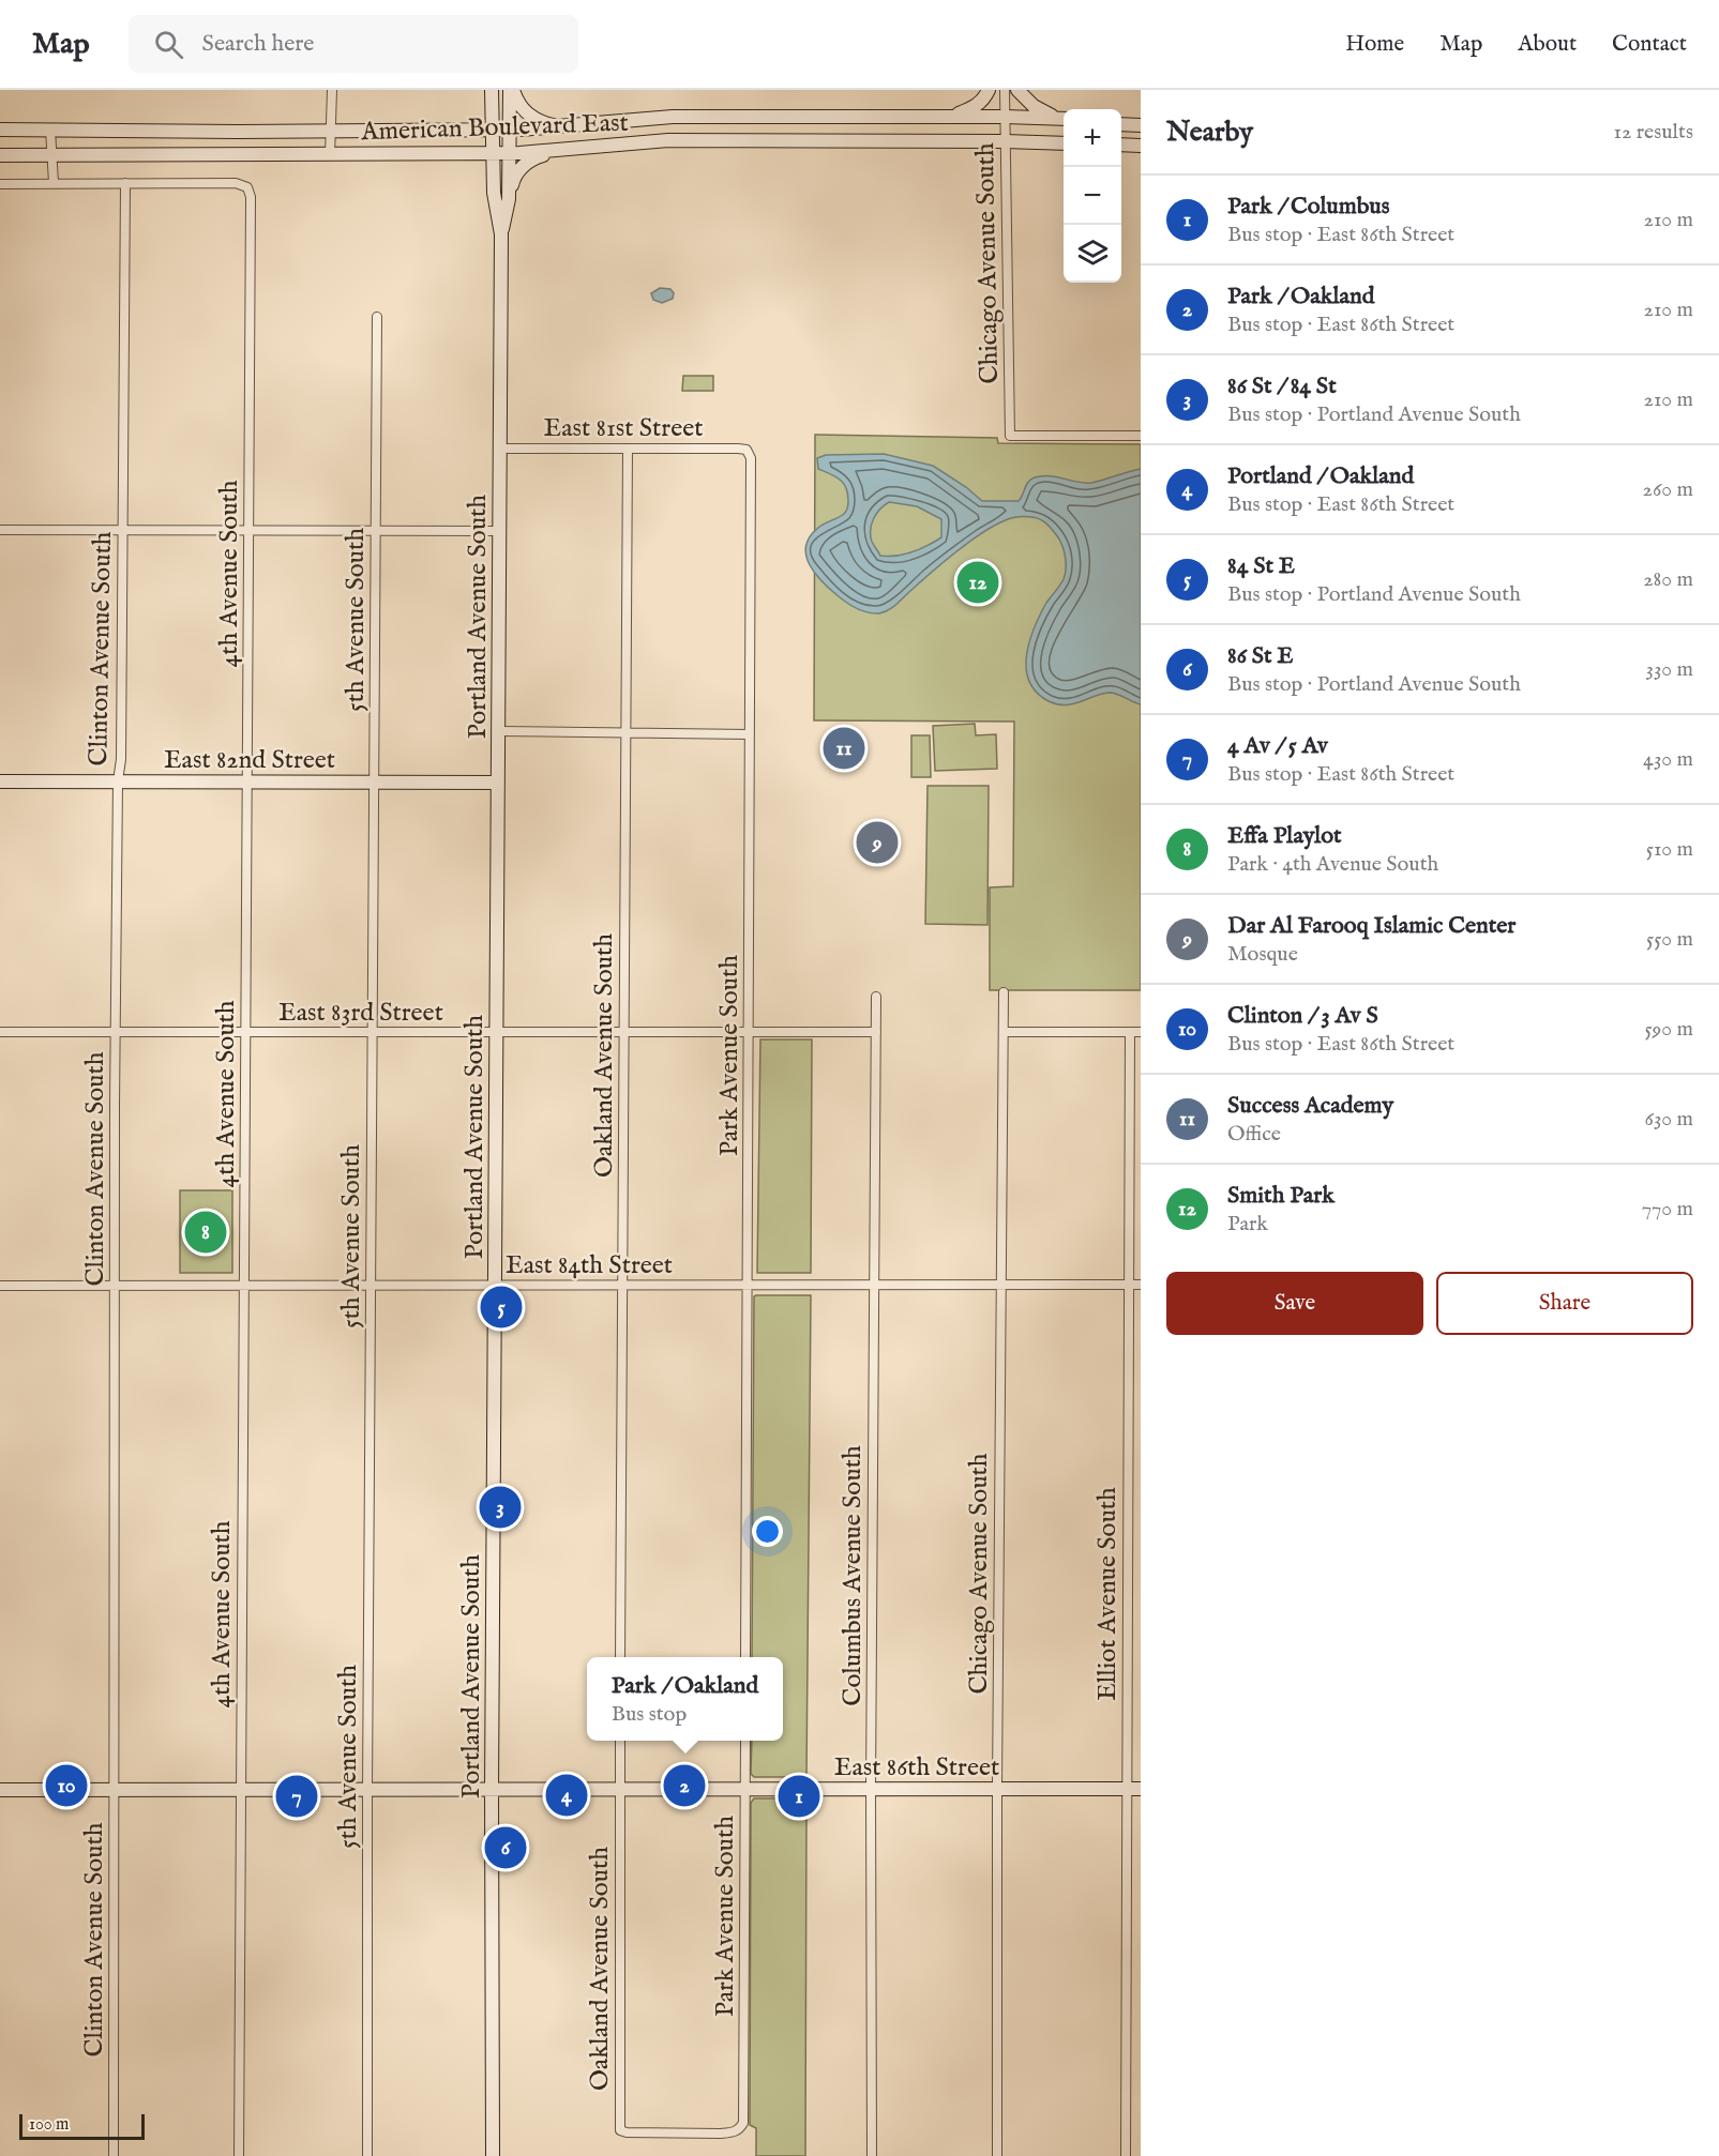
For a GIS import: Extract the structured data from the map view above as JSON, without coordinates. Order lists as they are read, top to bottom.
{
  "streets": {
    "main road": [
      "American Boulevard East",
      "Portland Avenue South",
      "East 82nd Street",
      "East 86th Street"
    ],
    "street": [
      "Chicago Avenue South",
      "East 81st Street",
      "4th Avenue South",
      "5th Avenue South",
      "Clinton Avenue South",
      "East 83rd Street",
      "Oakland Avenue South",
      "Park Avenue South",
      "East 84th Street",
      "Columbus Avenue South",
      "Elliot Avenue South"
    ]
  },
  "crossings": [
    ["American Boulevard East", "Chicago Avenue South"],
    ["American Boulevard East", "Portland Avenue South"],
    ["Chicago Avenue South", "East 84th Street"],
    ["Chicago Avenue South", "East 86th Street"],
    ["East 81st Street", "Portland Avenue South"],
    ["East 81st Street", "Oakland Avenue South"],
    ["East 81st Street", "Park Avenue South"],
    ["4th Avenue South", "Clinton Avenue South"],
    ["4th Avenue South", "East 82nd Street"],
    ["4th Avenue South", "East 83rd Street"],
    ["4th Avenue South", "East 84th Street"],
    ["4th Avenue South", "East 86th Street"],
    ["Portland Avenue South", "East 82nd Street"],
    ["Portland Avenue South", "East 83rd Street"],
    ["Portland Avenue South", "East 84th Street"],
    ["Portland Avenue South", "East 86th Street"],
    ["5th Avenue South", "East 82nd Street"],
    ["5th Avenue South", "East 83rd Street"],
    ["5th Avenue South", "East 84th Street"],
    ["5th Avenue South", "East 86th Street"],
    ["Clinton Avenue South", "East 82nd Street"],
    ["Clinton Avenue South", "East 83rd Street"],
    ["Clinton Avenue South", "East 84th Street"],
    ["Clinton Avenue South", "East 86th Street"],
    ["East 83rd Street", "Oakland Avenue South"],
    ["East 83rd Street", "Park Avenue South"],
    ["East 83rd Street", "Columbus Avenue South"],
    ["Oakland Avenue South", "Park Avenue South"],
    ["Oakland Avenue South", "East 84th Street"],
    ["Oakland Avenue South", "East 86th Street"],
    ["Park Avenue South", "East 84th Street"],
    ["Park Avenue South", "East 86th Street"],
    ["East 84th Street", "Columbus Avenue South"],
    ["East 84th Street", "Elliot Avenue South"],
    ["Columbus Avenue South", "East 86th Street"],
    ["Elliot Avenue South", "East 86th Street"]
  ],
  "scale_bar": "100 m",
  "page": {
    "header": "Map",
    "search": "Search here",
    "nav": [
      "Home",
      "Map",
      "About",
      "Contact"
    ],
    "heading": ["Nearby", "12 results"],
    "map_buttons": ["+", "−"],
    "list": [
      {
        "mark": "1",
        "name": "Park / Columbus",
        "note": "Bus stop · East 86th Street",
        "value": "210 m"
      },
      {
        "mark": "2",
        "name": "Park / Oakland",
        "note": "Bus stop · East 86th Street",
        "value": "210 m"
      },
      {
        "mark": "3",
        "name": "86 St / 84 St",
        "note": "Bus stop · Portland Avenue South",
        "value": "210 m"
      },
      {
        "mark": "4",
        "name": "Portland / Oakland",
        "note": "Bus stop · East 86th Street",
        "value": "260 m"
      },
      {
        "mark": "5",
        "name": "84 St E",
        "note": "Bus stop · Portland Avenue South",
        "value": "280 m"
      },
      {
        "mark": "6",
        "name": "86 St E",
        "note": "Bus stop · Portland Avenue South",
        "value": "330 m"
      },
      {
        "mark": "7",
        "name": "4 Av / 5 Av",
        "note": "Bus stop · East 86th Street",
        "value": "430 m"
      },
      {
        "mark": "8",
        "name": "Effa Playlot",
        "note": "Park · 4th Avenue South",
        "value": "510 m"
      },
      {
        "mark": "9",
        "name": "Dar Al Farooq Islamic Center",
        "note": "Mosque",
        "value": "550 m"
      },
      {
        "mark": "10",
        "name": "Clinton / 3 Av S",
        "note": "Bus stop · East 86th Street",
        "value": "590 m"
      },
      {
        "mark": "11",
        "name": "Success Academy",
        "note": "Office",
        "value": "630 m"
      },
      {
        "mark": "12",
        "name": "Smith Park",
        "note": "Park",
        "value": "770 m"
      }
    ],
    "pins": [
      "12",
      "11",
      "9",
      "8",
      "5",
      "3",
      "2",
      "10",
      "4",
      "1",
      "7",
      "6"
    ],
    "buttons": ["Save", "Share"],
    "popup": ["Park / Oakland", "Bus stop"],
    "scale": "100 m"
  }
}
